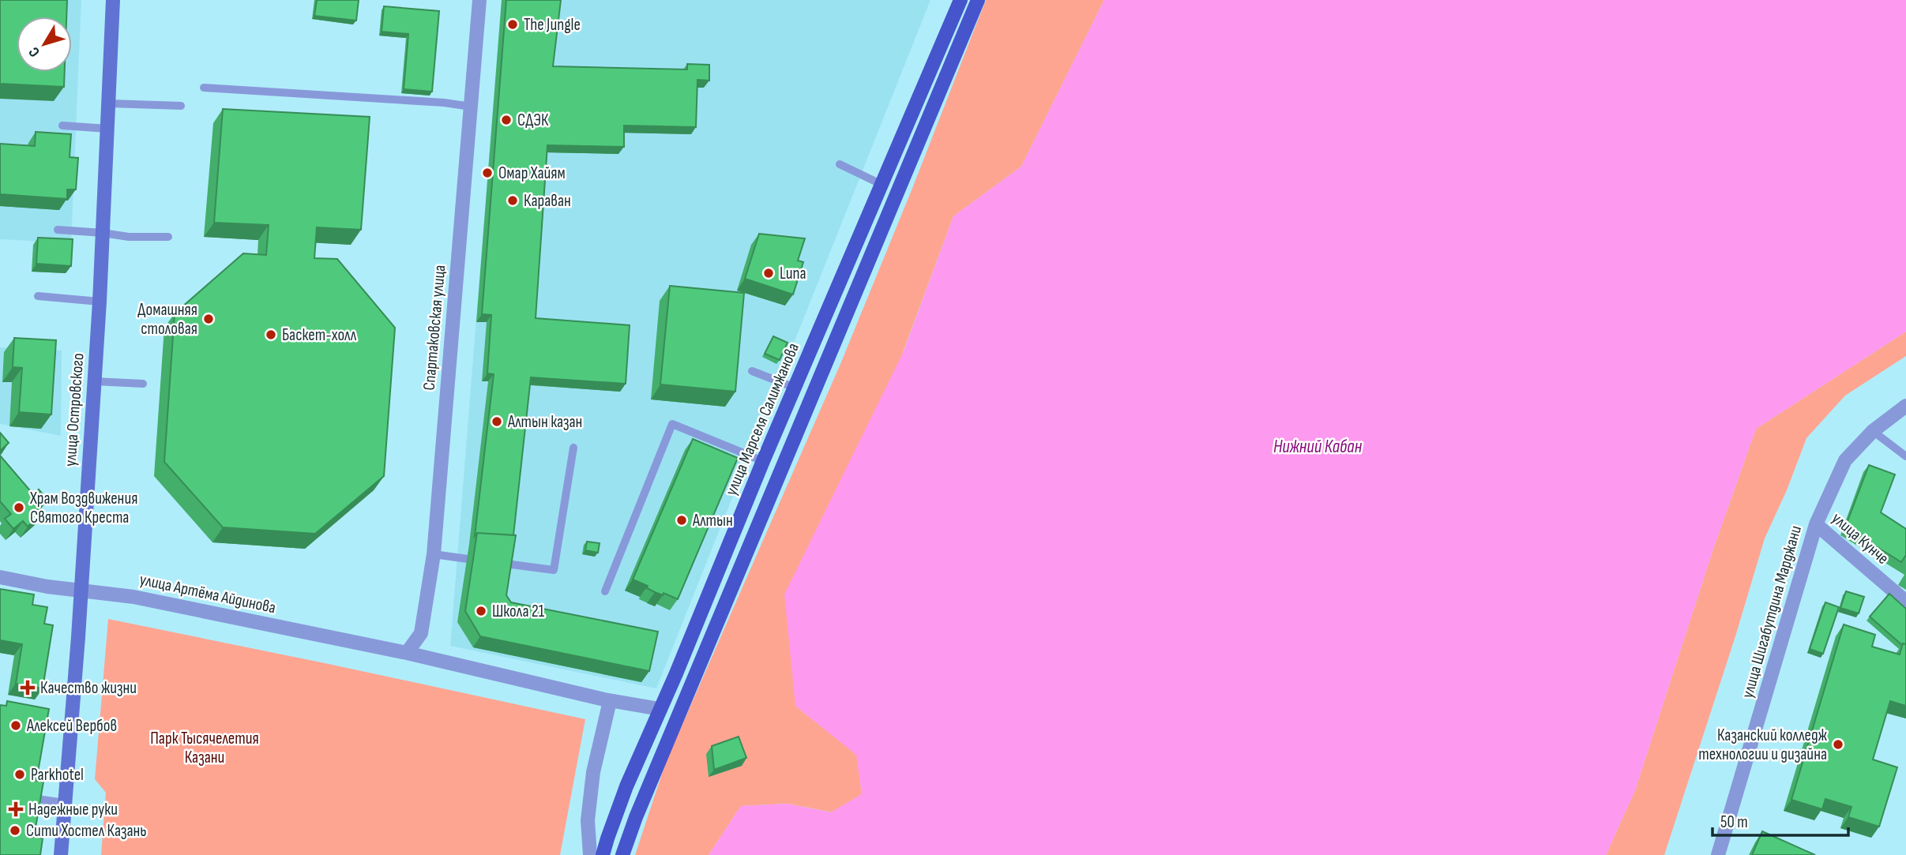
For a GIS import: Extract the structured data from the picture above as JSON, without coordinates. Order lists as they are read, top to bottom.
{
  "streets": {
    "main road": ["улица Марселя Салимжанова"],
    "street": [
      "Спартаковская улица",
      "улица Островского",
      "улица Кунче",
      "улица Артёма Айдинова",
      "улица Шигабутдина Марджани"
    ]
  },
  "crossings": [
    ["Спартаковская улица", "улица Артёма Айдинова"],
    ["улица Островского", "улица Артёма Айдинова"],
    ["улица Марселя Салимжанова", "улица Артёма Айдинова"],
    ["улица Кунче", "улица Шигабутдина Марджани"]
  ],
  "water": ["Нижний Кабан"],
  "parks": ["Парк Тысячелетия Казани"],
  "places": {
    "other": [
      "The Jungle",
      "СДЭК",
      "Омар Хайям",
      "Караван",
      "Luna",
      "Домашняя столовая",
      "Баскет-холл",
      "Алтын казан",
      "Храм Воздвижения Святого Креста",
      "Алтын",
      "Школа 21",
      "Алексей Вербов",
      "Казанский колледж технологии и дизайна",
      "Parkhotel",
      "Сити Хостел Казань"
    ],
    "health": ["Качество жизни", "Надежные руки"]
  },
  "scale_bar": "50 m",
  "north": "bottom left"
}
